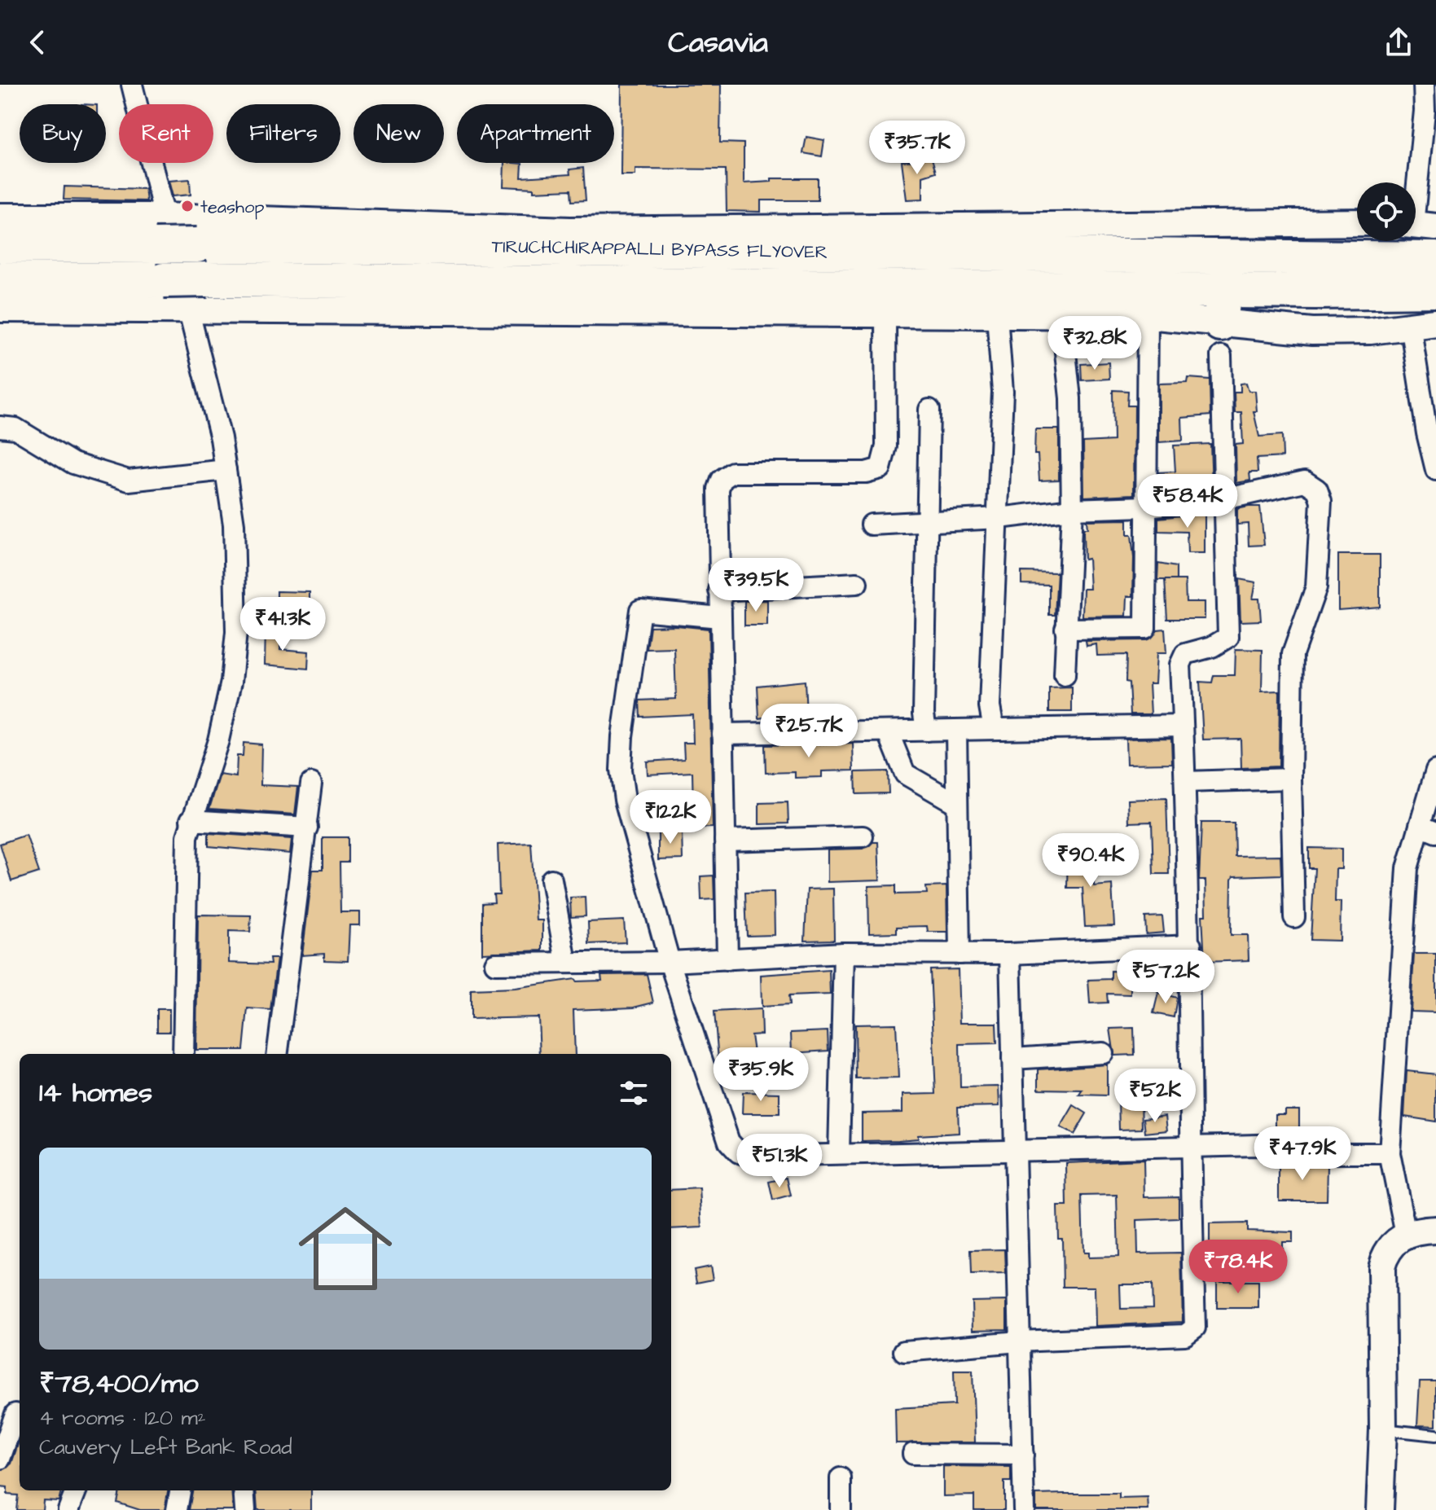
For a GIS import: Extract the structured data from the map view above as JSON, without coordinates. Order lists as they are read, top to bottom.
{
  "streets": {
    "highway": ["TIRUCHCHIRAPPALLI BYPASS FLYOVER"]
  },
  "places": ["teashop"],
  "page": {
    "header": "Casavia",
    "chip": [
      "Buy",
      "Rent",
      "Filters",
      "New",
      "Apartment"
    ],
    "price": [
      "₹35.7K",
      "₹32.8K",
      "₹58.4K",
      "₹39.5K",
      "₹41.3K",
      "₹25.7K",
      "₹122K",
      "₹90.4K",
      "₹57.2K",
      "₹35.9K",
      "₹52K",
      "₹47.9K",
      "₹51.3K",
      "₹78.4K"
    ],
    "heading": "14 homes",
    "list": [
      {
        "name": "₹78,400/mo",
        "note": "4 rooms · 120 m² · Cauvery Left Bank Road"
      }
    ]
  }
}
